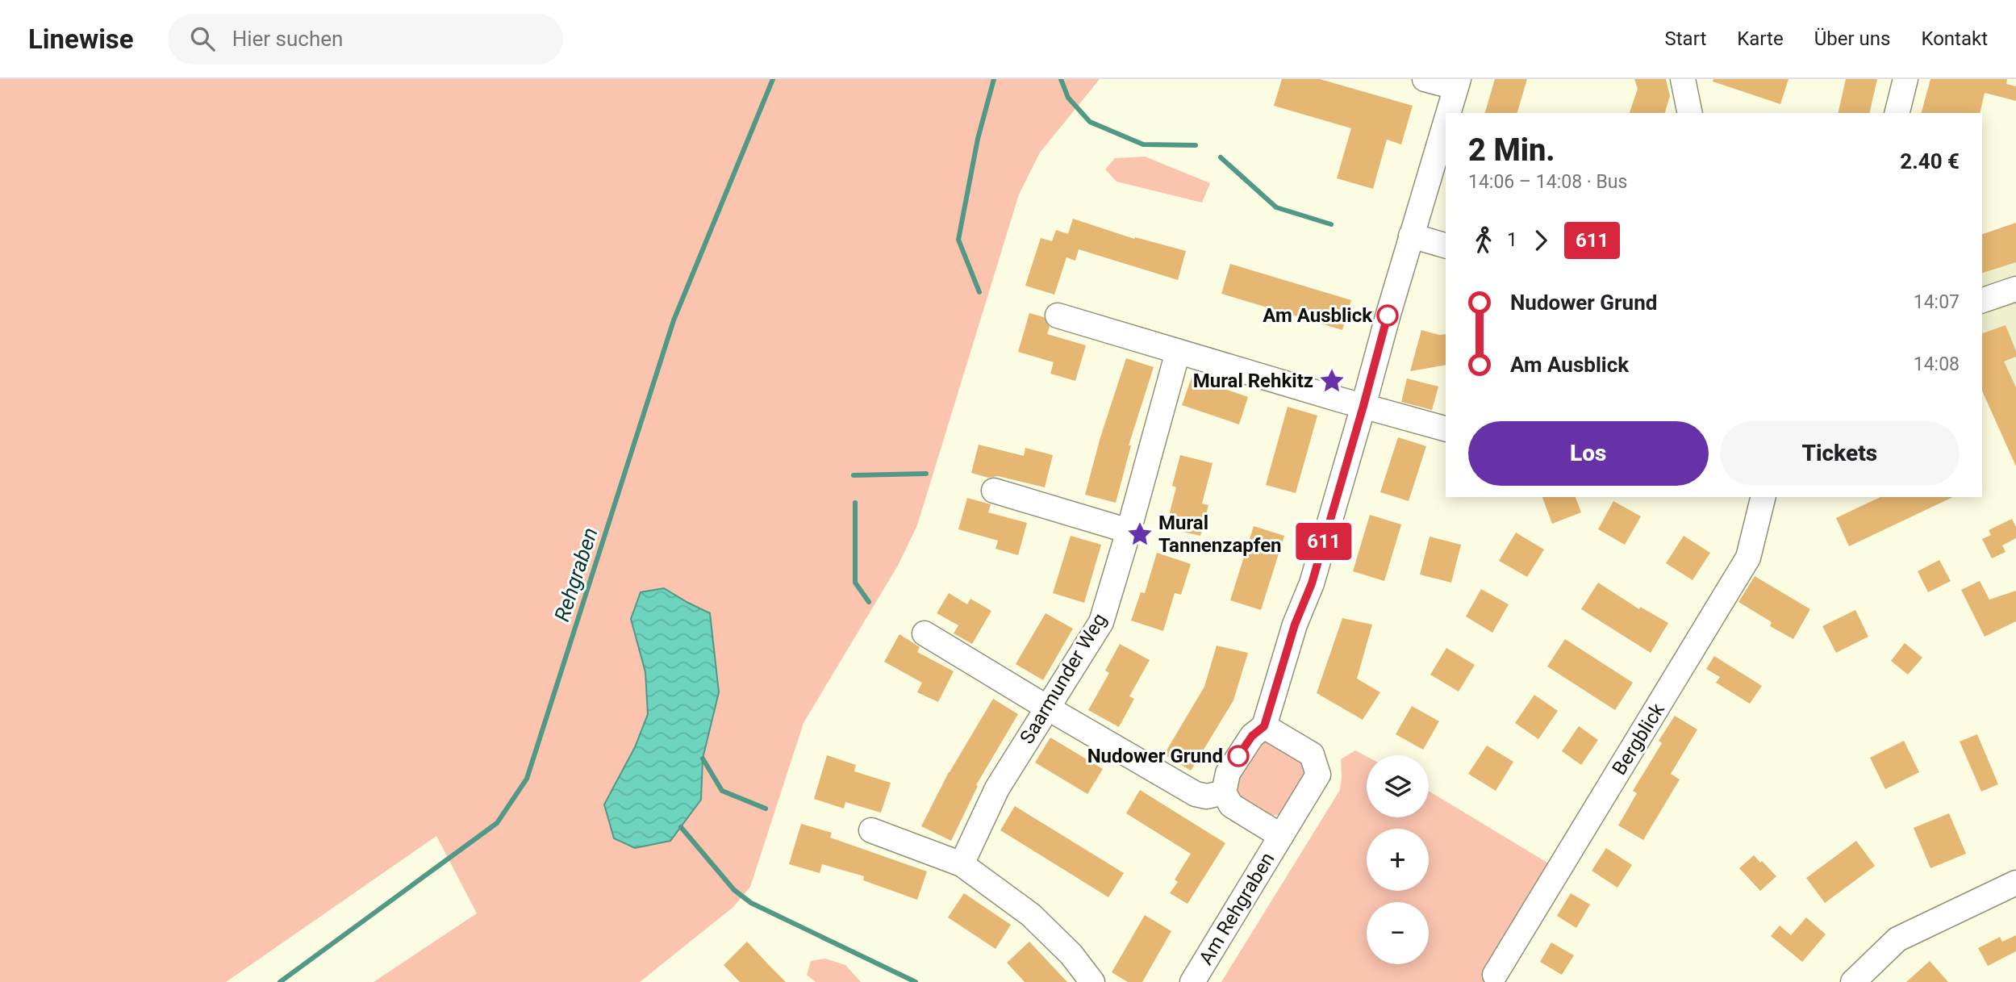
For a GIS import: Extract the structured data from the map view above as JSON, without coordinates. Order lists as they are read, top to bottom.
{
  "streets": {
    "street": ["Saarmunder Weg", "Bergblick", "Am Rehgraben"]
  },
  "water": ["Rehgraben"],
  "places": {
    "other": ["Am Ausblick", "Nudower Grund"],
    "place": ["Mural Rehkitz", "Mural Tannenzapfen"]
  },
  "lines": ["bus line 611"],
  "page": {
    "header": "Linewise",
    "search": "Hier suchen",
    "nav": [
      "Start",
      "Karte",
      "Über uns",
      "Kontakt"
    ],
    "on_map": "611",
    "heading": ["2 Min.", "14:06 – 14:08 · Bus", "2.40 €"],
    "legs": ["1", "611"],
    "list": [
      {
        "name": "Nudower Grund",
        "value": "14:07"
      },
      {
        "name": "Am Ausblick",
        "value": "14:08"
      }
    ],
    "buttons": ["Los", "Tickets"],
    "map_buttons": ["+", "−"]
  }
}
